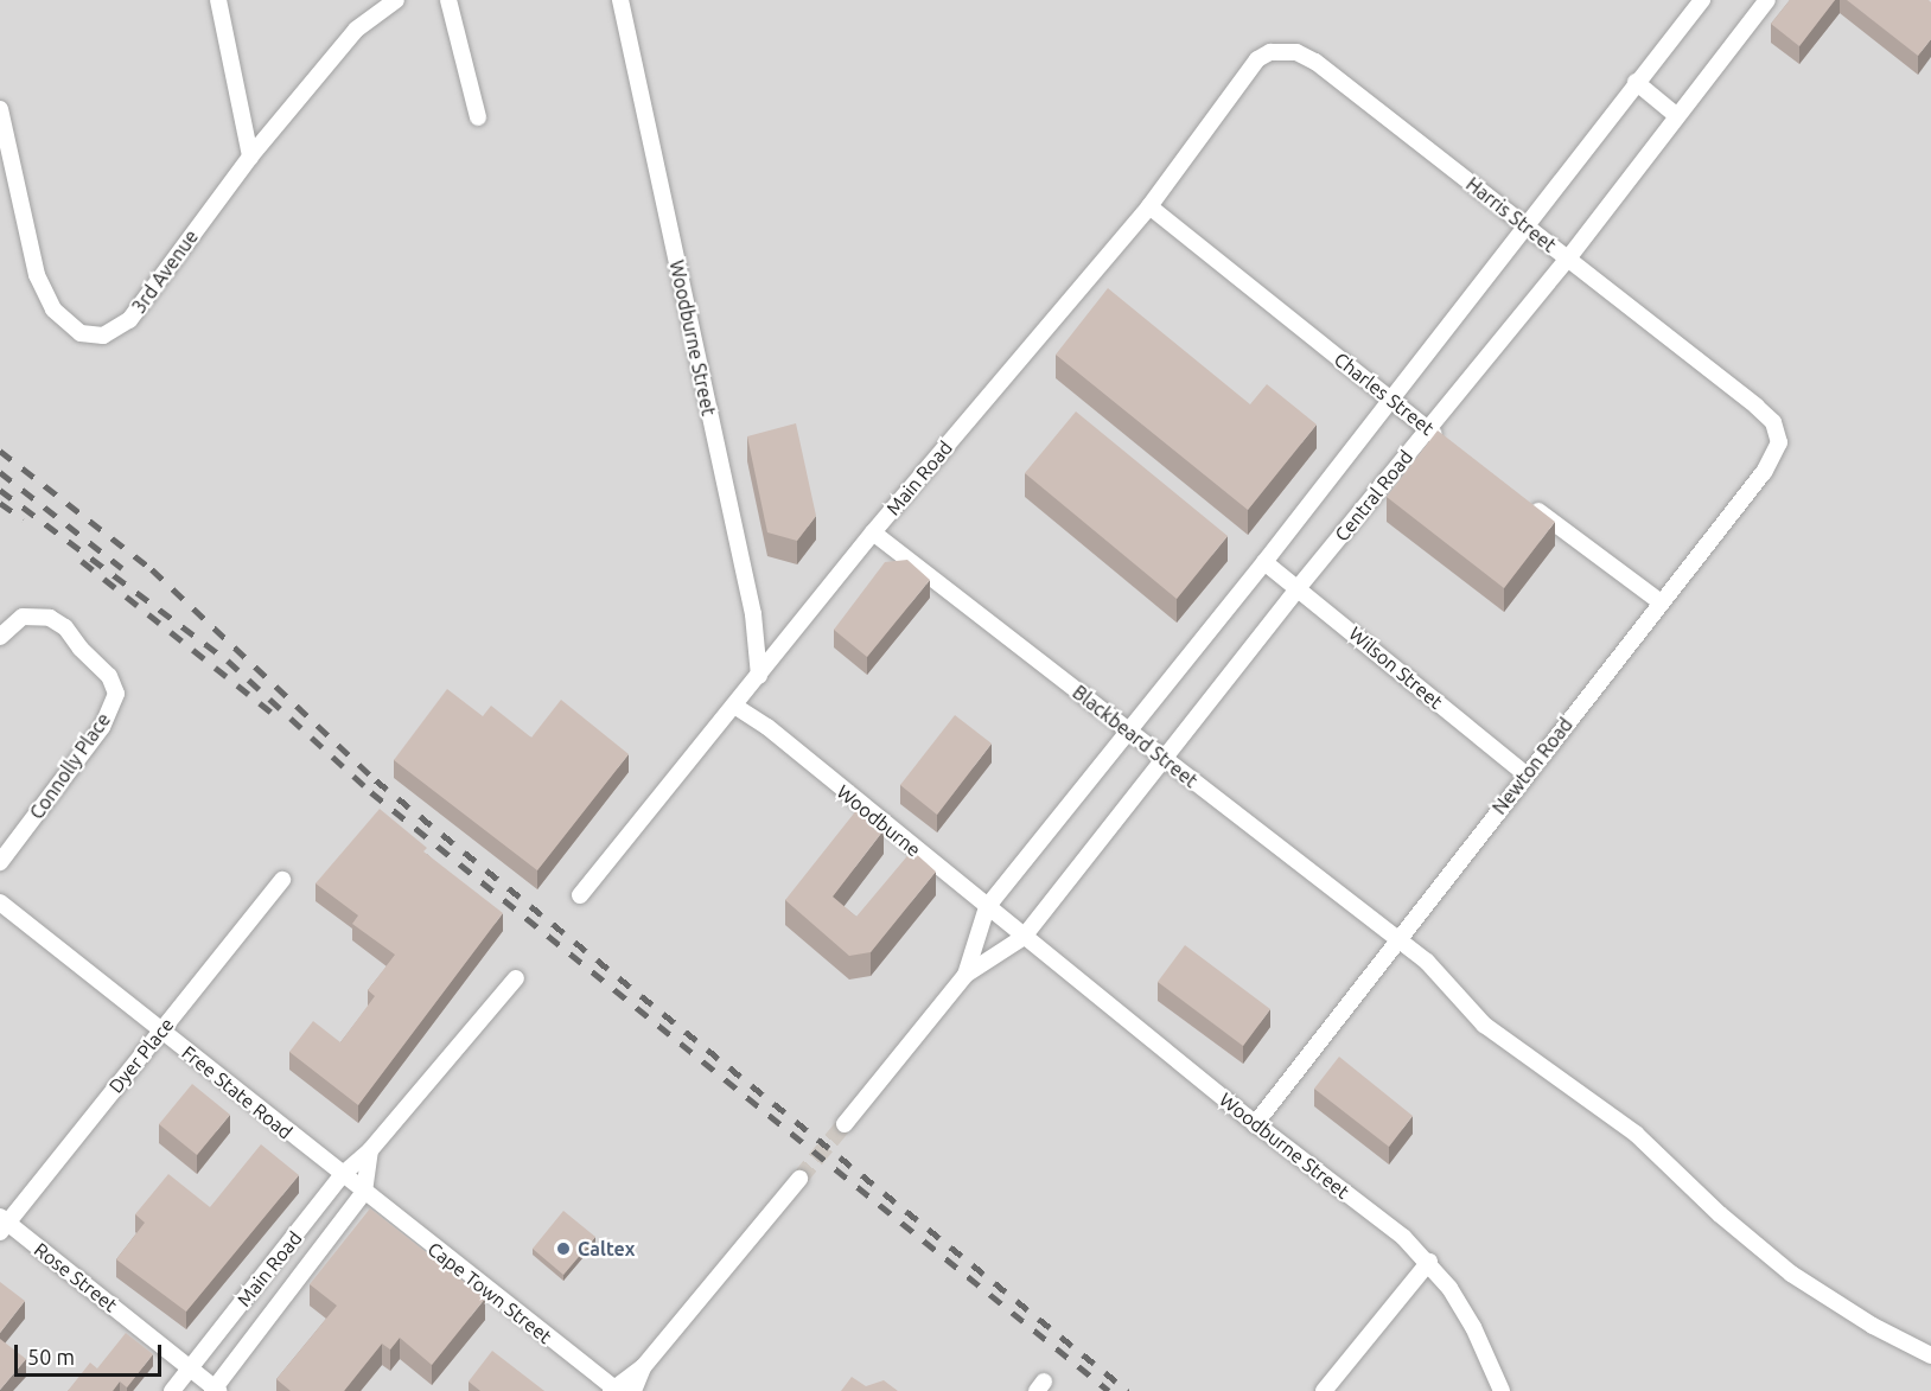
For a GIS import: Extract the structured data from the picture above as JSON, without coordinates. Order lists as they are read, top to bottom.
{
  "streets": {
    "street": [
      "Harris Street",
      "3rd Avenue",
      "Woodburne Street",
      "Charles Street",
      "Main Road",
      "Central Road",
      "Wilson Street",
      "Blackbeard Street",
      "Connolly Place",
      "Newton Road",
      "Woodburne",
      "Dyer Place",
      "Free State Road",
      "Rose Street",
      "Cape Town Street"
    ]
  },
  "crossings": [
    ["Harris Street", "Main Road"],
    ["Harris Street", "Central Road"],
    ["Harris Street", "Newton Road"],
    ["Woodburne Street", "Main Road"],
    ["Woodburne Street", "Central Road"],
    ["Woodburne Street", "Newton Road"],
    ["Woodburne Street", "Woodburne"],
    ["Charles Street", "Main Road"],
    ["Charles Street", "Central Road"],
    ["Main Road", "Blackbeard Street"],
    ["Main Road", "Woodburne"],
    ["Main Road", "Free State Road"],
    ["Main Road", "Rose Street"],
    ["Main Road", "Cape Town Street"],
    ["Central Road", "Wilson Street"],
    ["Central Road", "Blackbeard Street"],
    ["Central Road", "Woodburne"],
    ["Wilson Street", "Newton Road"],
    ["Blackbeard Street", "Newton Road"],
    ["Dyer Place", "Free State Road"],
    ["Dyer Place", "Rose Street"],
    ["Free State Road", "Cape Town Street"]
  ],
  "places": ["Caltex"],
  "scale_bar": "50 m"
}
